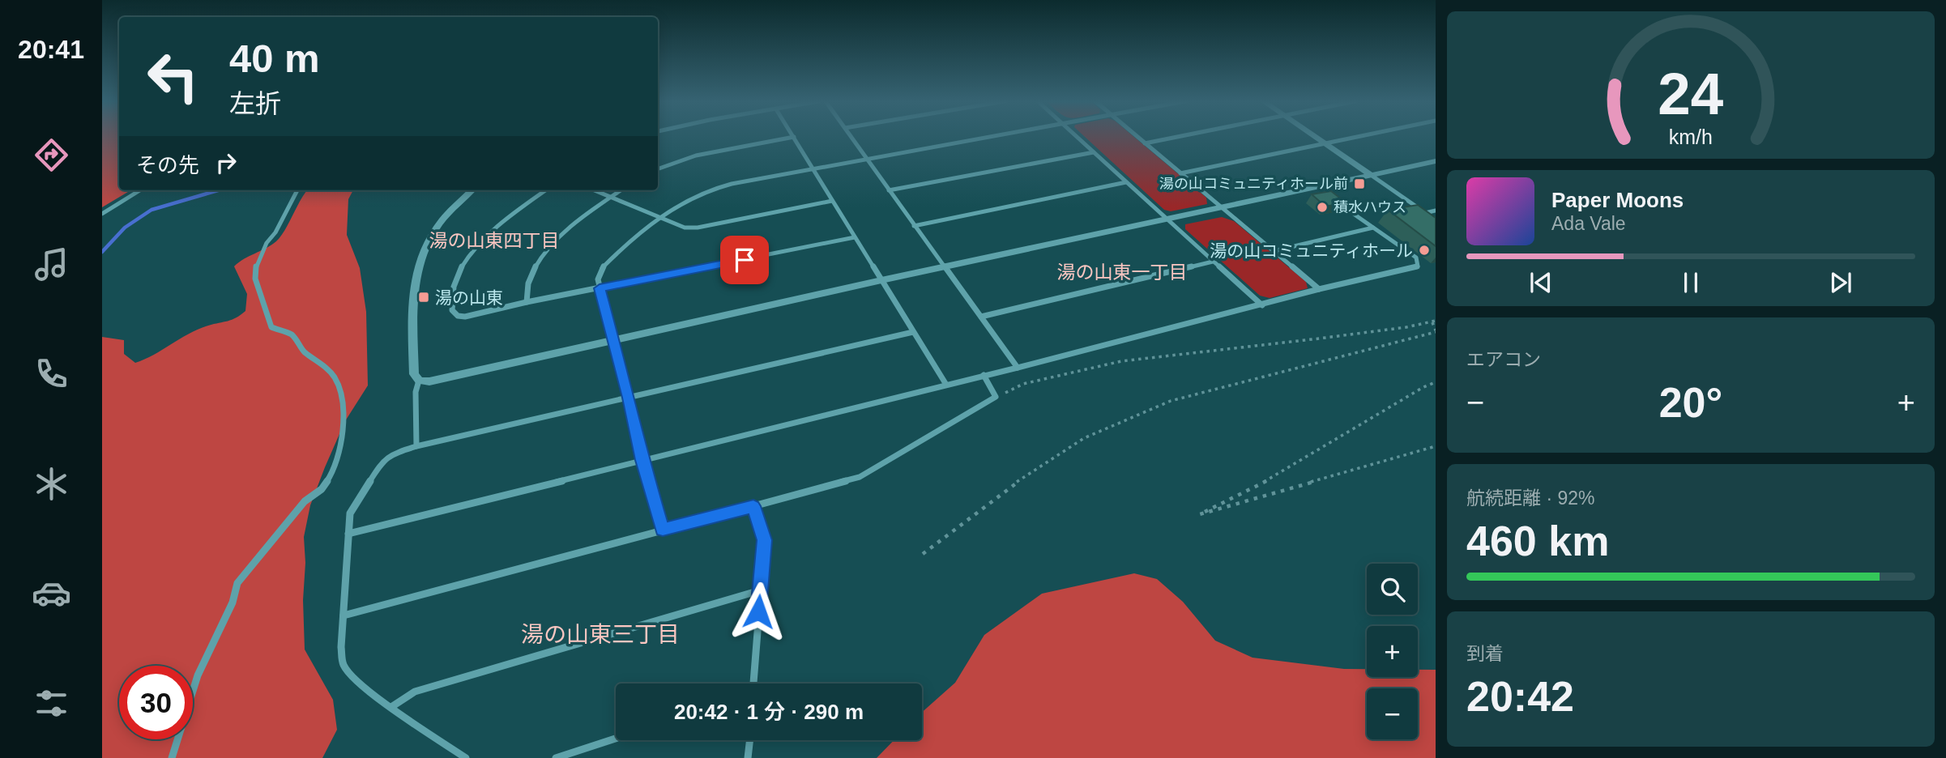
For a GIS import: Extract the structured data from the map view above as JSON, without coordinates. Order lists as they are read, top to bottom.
{
  "districts": ["湯の山東四丁目", "湯の山東一丁目", "湯の山東三丁目"],
  "places": {
    "transit": ["湯の山コミュニティホール前", "湯の山東"],
    "other": ["積水ハウス", "湯の山コミュニティホール"]
  },
  "page": {
    "tabs": "20:41",
    "turn": ["40 m", "左折"],
    "then": "その先",
    "song": ["Paper Moons", "Ada Vale"],
    "tile": [
      "エアコン",
      ["航続距離 · 92%", "460 km"],
      ["到着", "20:42"]
    ],
    "heat": ["−", "20°", "+"],
    "map_buttons": ["+", "−"],
    "limit": "30",
    "trip": "20:42 · 1 分 · 290 m",
    "gauge": ["24", "km/h"]
  }
}
